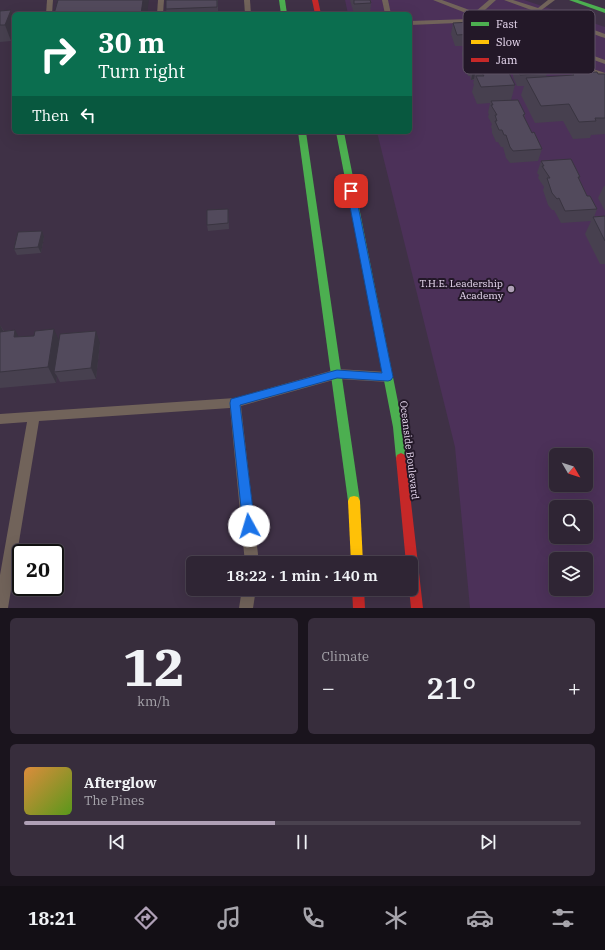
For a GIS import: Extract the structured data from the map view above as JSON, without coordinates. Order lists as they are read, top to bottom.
{
  "streets": {
    "main road": ["Oceanside Boulevard"]
  },
  "places": ["T.H.E. Leadership Academy"],
  "legend": ["Fast", "Slow", "Jam"],
  "north": "bottom right",
  "page": {
    "turn": ["30 m", "Turn right"],
    "then": "Then",
    "limit": "20",
    "trip": "18:22 · 1 min · 140 m",
    "tile": [
      ["12", "km/h"],
      "Climate"
    ],
    "heat": ["−", "21°", "+"],
    "song": ["Afterglow", "The Pines"],
    "tabs": "18:21"
  }
}
